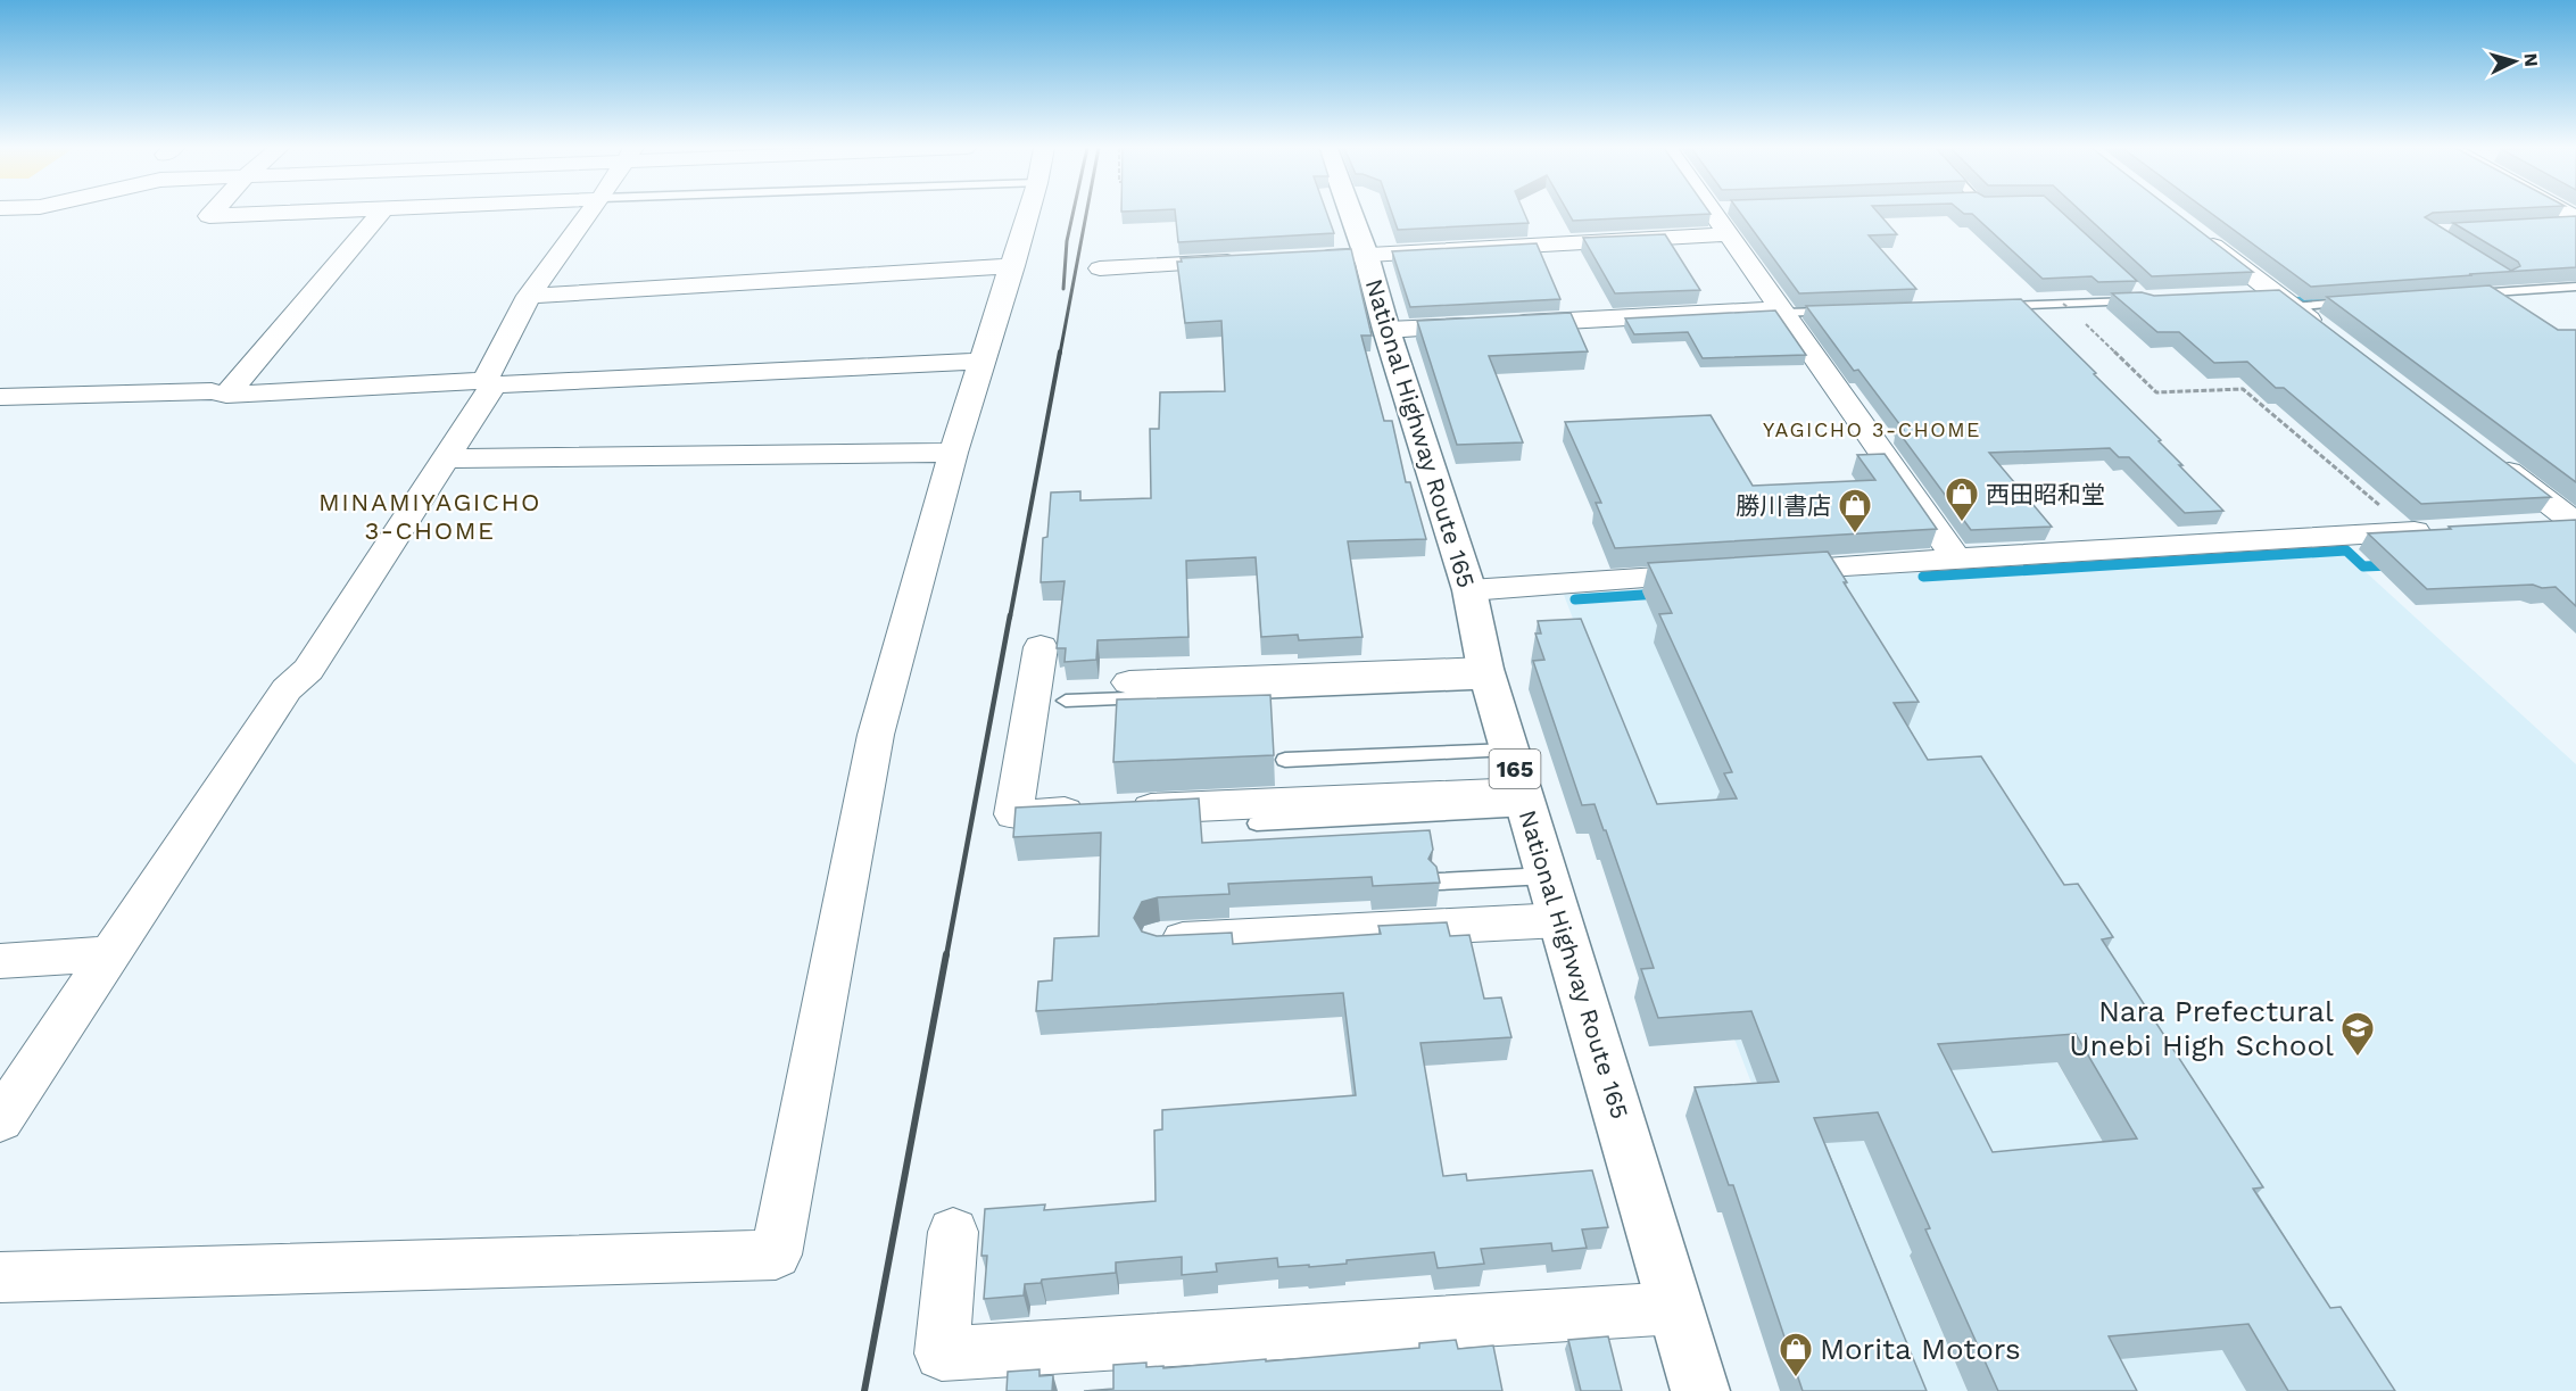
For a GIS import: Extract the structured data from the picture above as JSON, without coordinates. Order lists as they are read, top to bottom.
{
  "streets": {
    "highway": ["National Highway Route 165", "165"]
  },
  "districts": ["YAGICHO 3-CHOME", "MINAMIYAGICHO 3-CHOME"],
  "places": {
    "shop": ["西田昭和堂", "勝川書店", "Morita Motors"],
    "school or university": ["Nara Prefectural Unebi High School"]
  },
  "north": "right"
}
